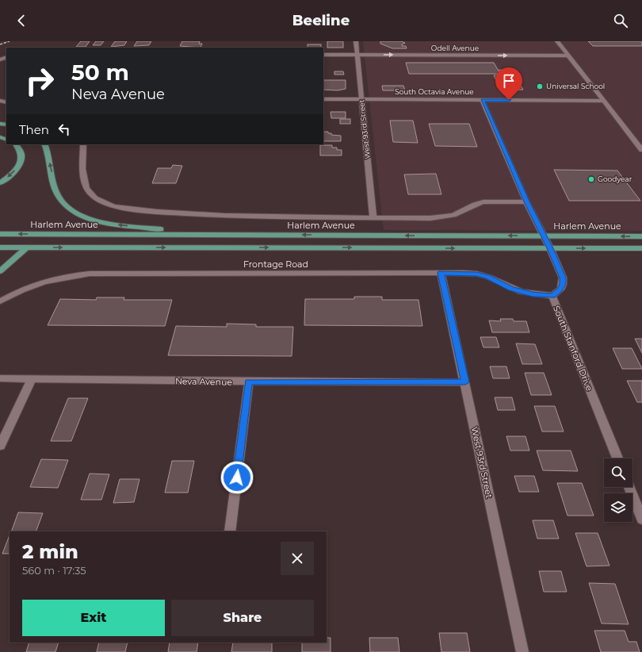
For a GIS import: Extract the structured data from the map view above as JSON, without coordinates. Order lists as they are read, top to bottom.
{
  "streets": {
    "main road": ["Harlem Avenue"],
    "street": [
      "Odell Avenue",
      "South Octavia Avenue",
      "West 93rd Street",
      "Frontage Road",
      "South Stanford Drive",
      "Neva Avenue"
    ]
  },
  "crossings": [
    ["Odell Avenue", "West 93rd Street"],
    ["South Octavia Avenue", "West 93rd Street"],
    ["South Octavia Avenue", "South Stanford Drive"],
    ["West 93rd Street", "Frontage Road"],
    ["West 93rd Street", "Neva Avenue"],
    ["Harlem Avenue", "South Stanford Drive"],
    ["Frontage Road", "South Stanford Drive"]
  ],
  "one_way": ["Odell Avenue"],
  "places": ["Universal School", "Goodyear"],
  "page": {
    "header": "Beeline",
    "turn": ["50 m", "Neva Avenue"],
    "then": "Then",
    "heading": ["2 min", "560 m · 17:35"],
    "buttons": ["Exit", "Share"]
  }
}
